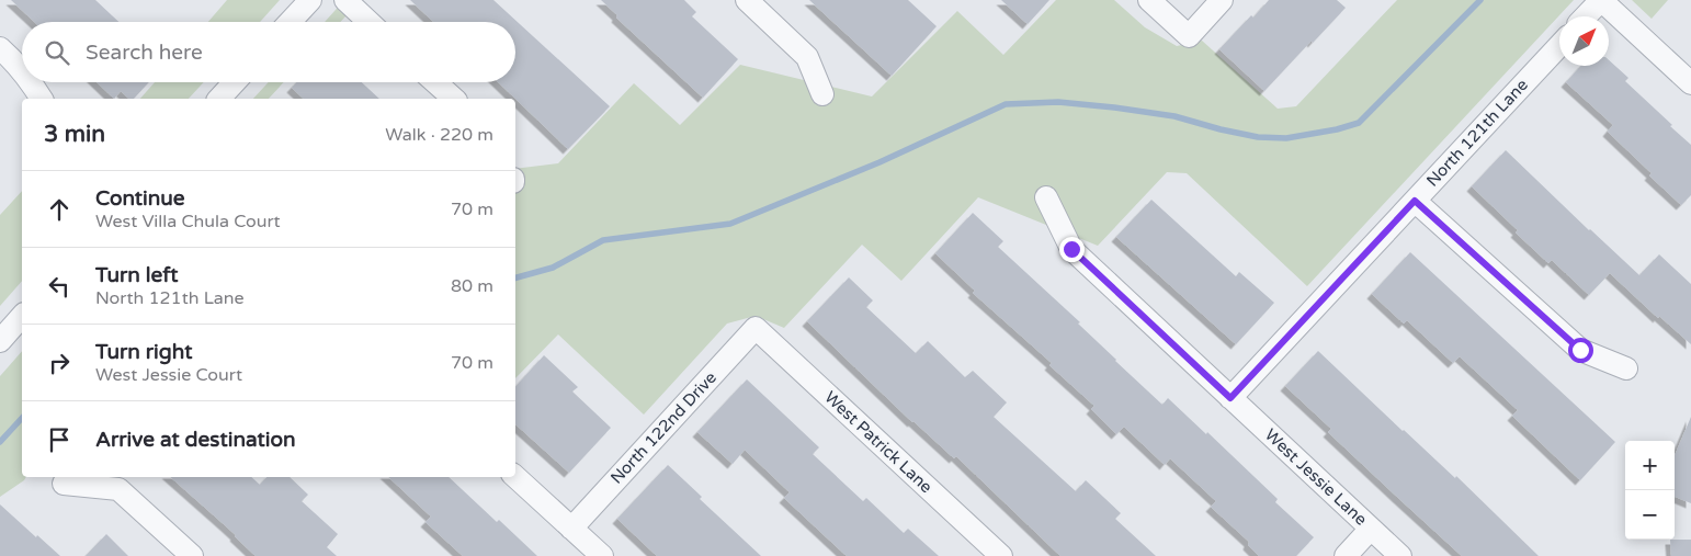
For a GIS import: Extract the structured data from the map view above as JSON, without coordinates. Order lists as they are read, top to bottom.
{
  "streets": {
    "street": [
      "North 121th Lane",
      "North 122nd Drive",
      "West Patrick Lane",
      "West Jessie Lane"
    ]
  },
  "crossings": [
    ["North 121th Lane", "West Jessie Lane"],
    ["North 122nd Drive", "West Patrick Lane"]
  ],
  "north": "top right",
  "page": {
    "search": "Search here",
    "heading": ["3 min", "Walk · 220 m"],
    "list": [
      ["Continue", "West Villa Chula Court", "70 m"],
      ["Turn left", "North 121th Lane", "80 m"],
      ["Turn right", "West Jessie Court", "70 m"],
      "Arrive at destination"
    ],
    "map_buttons": ["+", "−"]
  }
}
